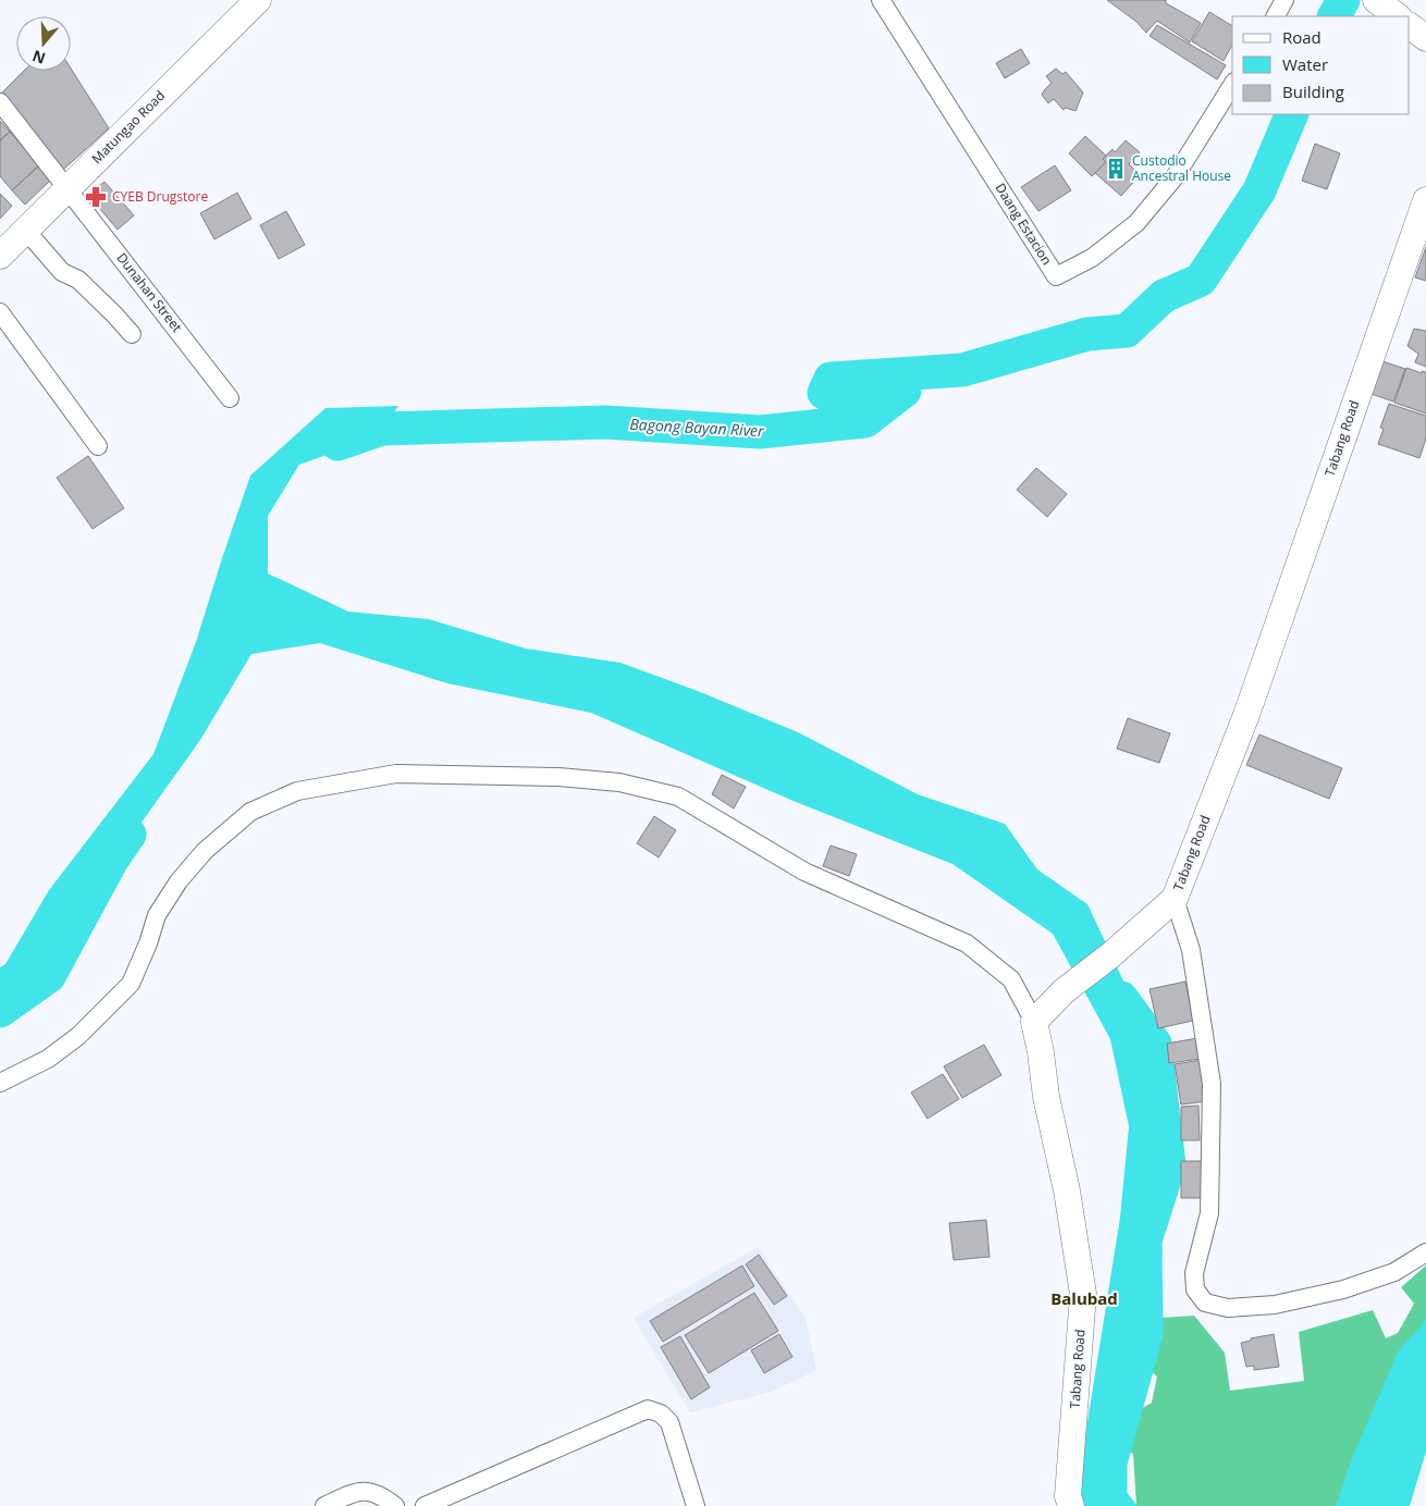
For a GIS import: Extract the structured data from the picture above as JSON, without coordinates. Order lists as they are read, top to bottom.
{
  "streets": {
    "main road": ["Matungao Road", "Tabang Road"],
    "street": ["Daang Estacion", "Dunahan Street"]
  },
  "crossings": [
    ["Matungao Road", "Dunahan Street"]
  ],
  "districts": ["Balubad"],
  "water": ["Bagong Bayan River"],
  "places": {
    "building": ["Custodio Ancestral House"],
    "pharmacy": ["CYEB Drugstore"]
  },
  "legend": ["Road", "Water", "Building"],
  "north": "bottom"
}
